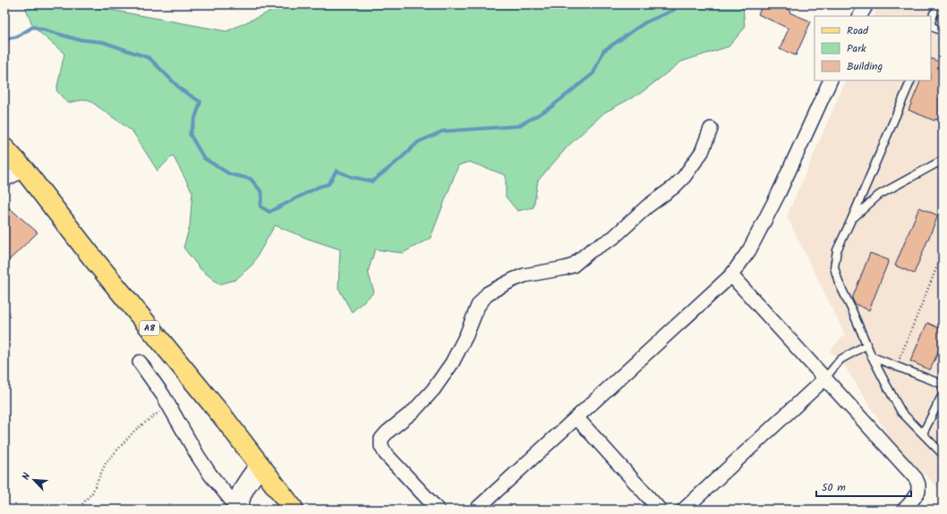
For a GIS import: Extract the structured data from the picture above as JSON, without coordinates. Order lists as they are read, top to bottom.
{
  "streets": {
    "main road": ["A8"]
  },
  "legend": ["Road", "Park", "Building"],
  "scale_bar": "50 m",
  "north": "top left"
}
